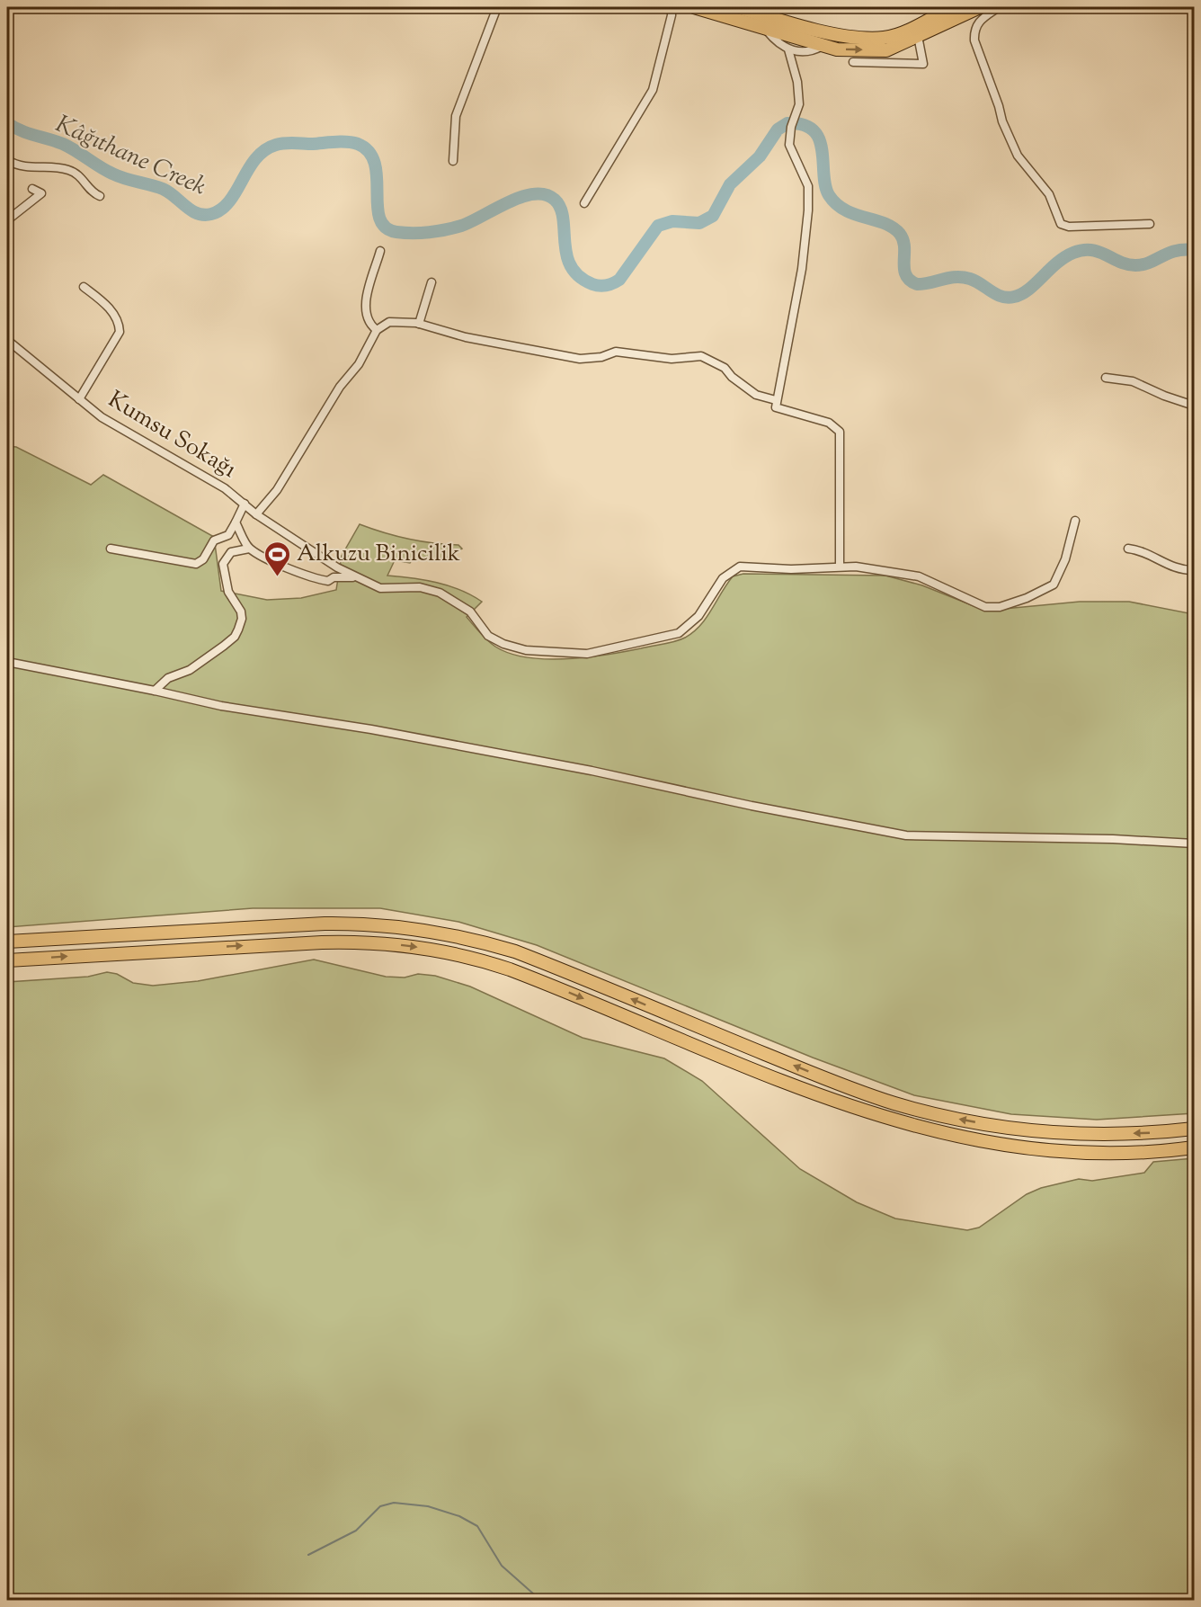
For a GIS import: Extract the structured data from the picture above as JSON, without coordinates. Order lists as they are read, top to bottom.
{
  "streets": {
    "street": ["Kumsu Sokağı"]
  },
  "water": ["Kâğıthane Creek"],
  "places": {
    "sports": ["Alkuzu Binicilik"]
  }
}
